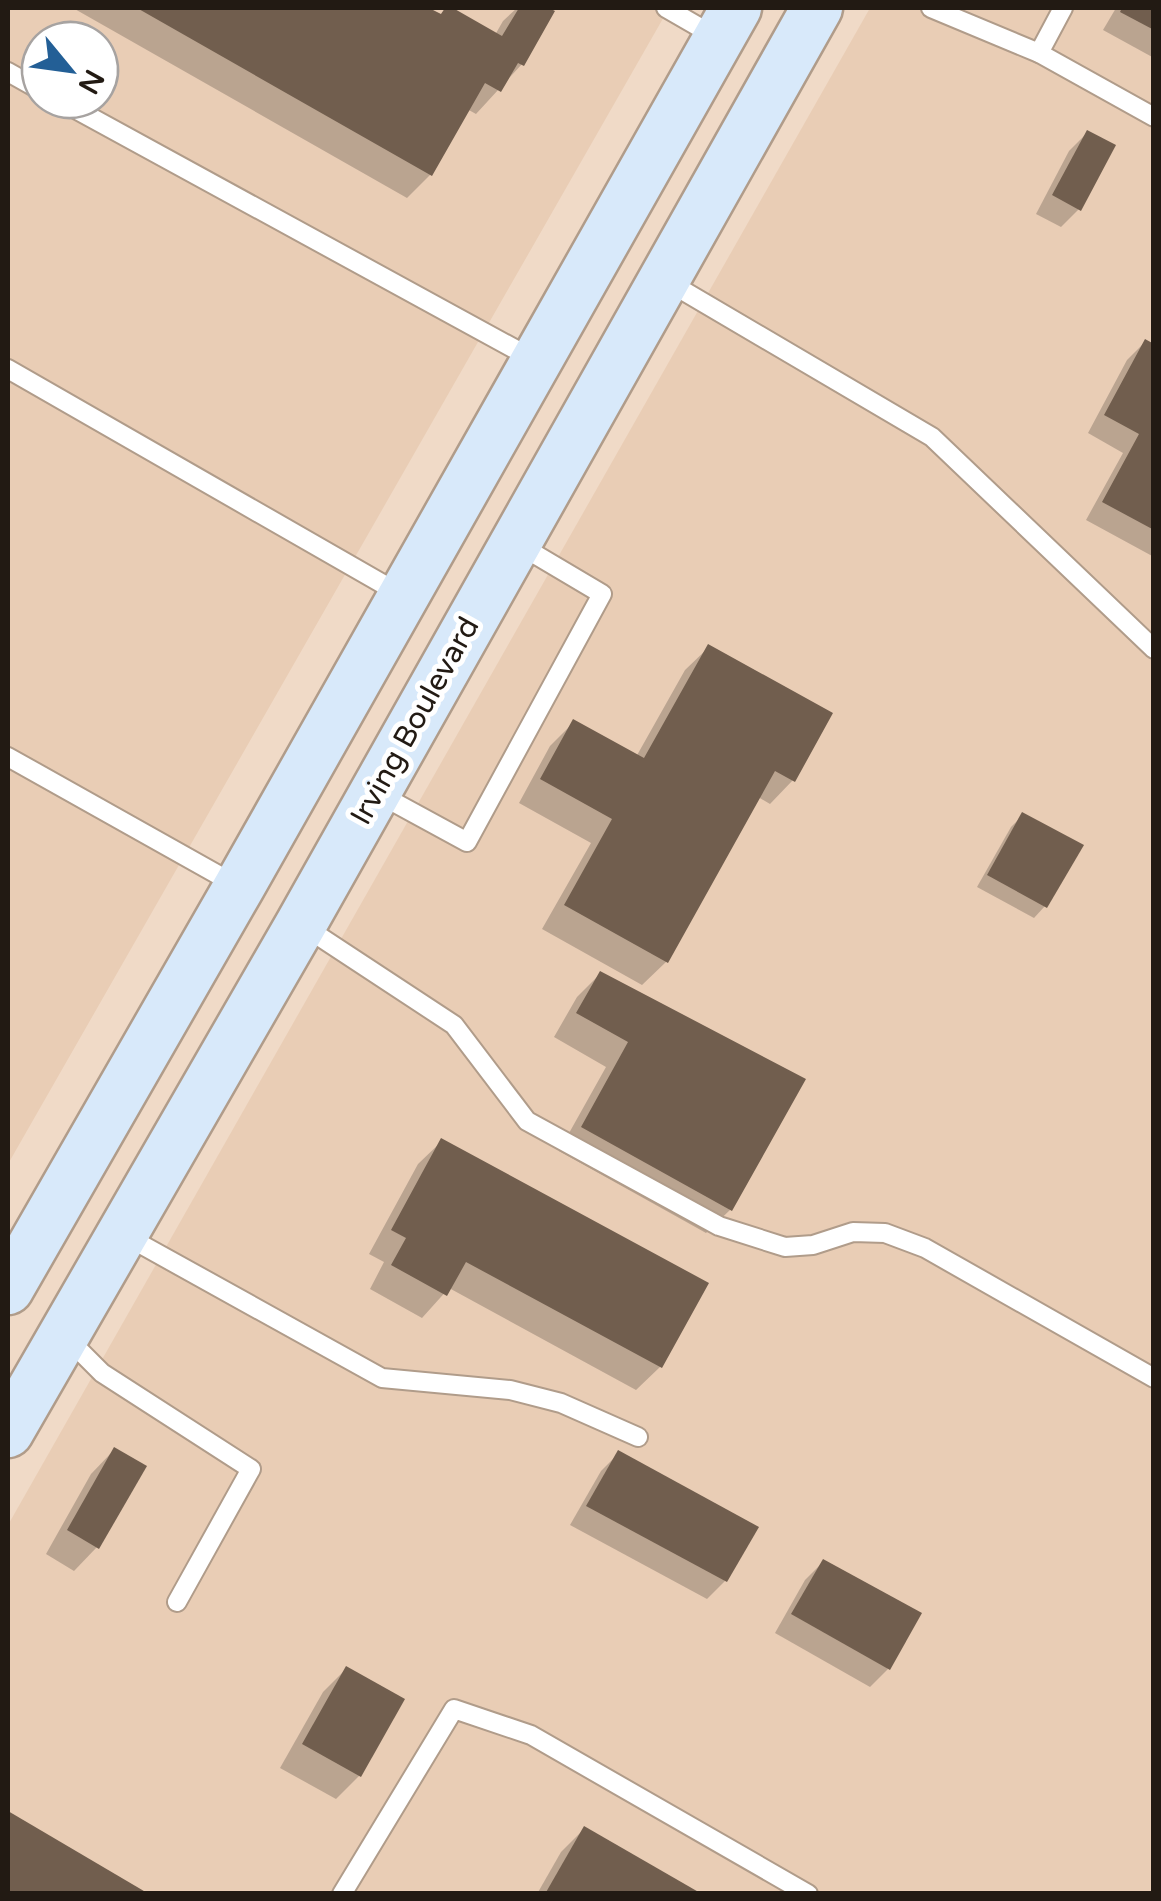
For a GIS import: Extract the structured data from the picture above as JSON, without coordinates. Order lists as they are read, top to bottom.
{
  "streets": {
    "main road": ["Irving Boulevard"]
  },
  "north": "bottom right"
}
